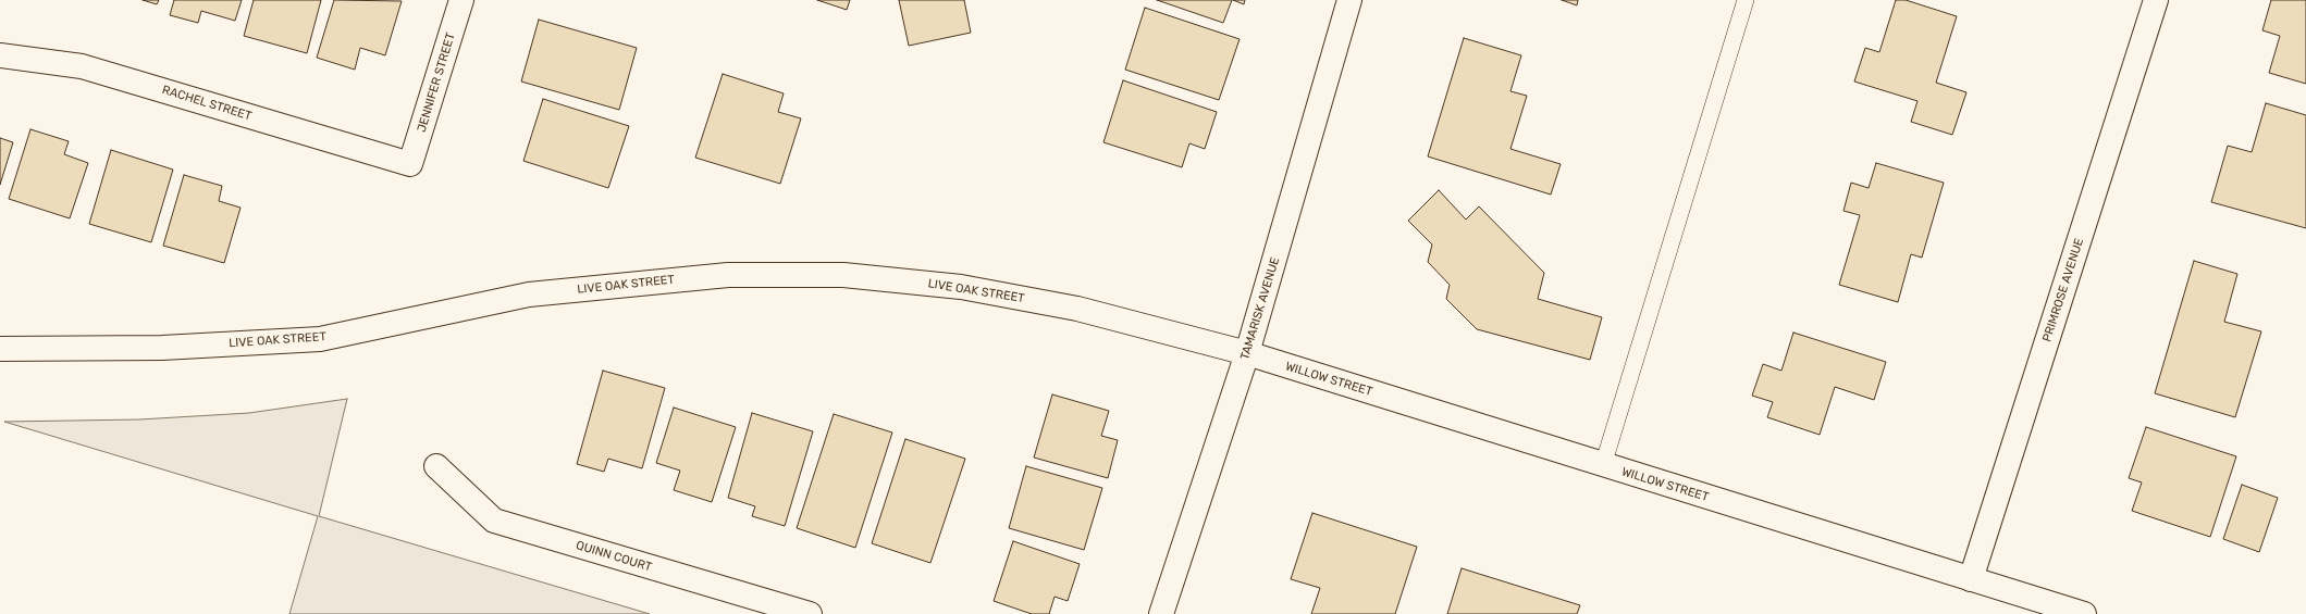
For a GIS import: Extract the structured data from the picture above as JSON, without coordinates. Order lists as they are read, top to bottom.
{
  "streets": {
    "street": [
      "JENNIFER STREET",
      "RACHEL STREET",
      "LIVE OAK STREET",
      "PRIMROSE AVENUE",
      "TAMARISK AVENUE",
      "WILLOW STREET",
      "QUINN COURT"
    ]
  },
  "crossings": [
    ["JENNIFER STREET", "RACHEL STREET"],
    ["LIVE OAK STREET", "TAMARISK AVENUE"],
    ["LIVE OAK STREET", "WILLOW STREET"],
    ["PRIMROSE AVENUE", "WILLOW STREET"],
    ["TAMARISK AVENUE", "WILLOW STREET"]
  ]
}
